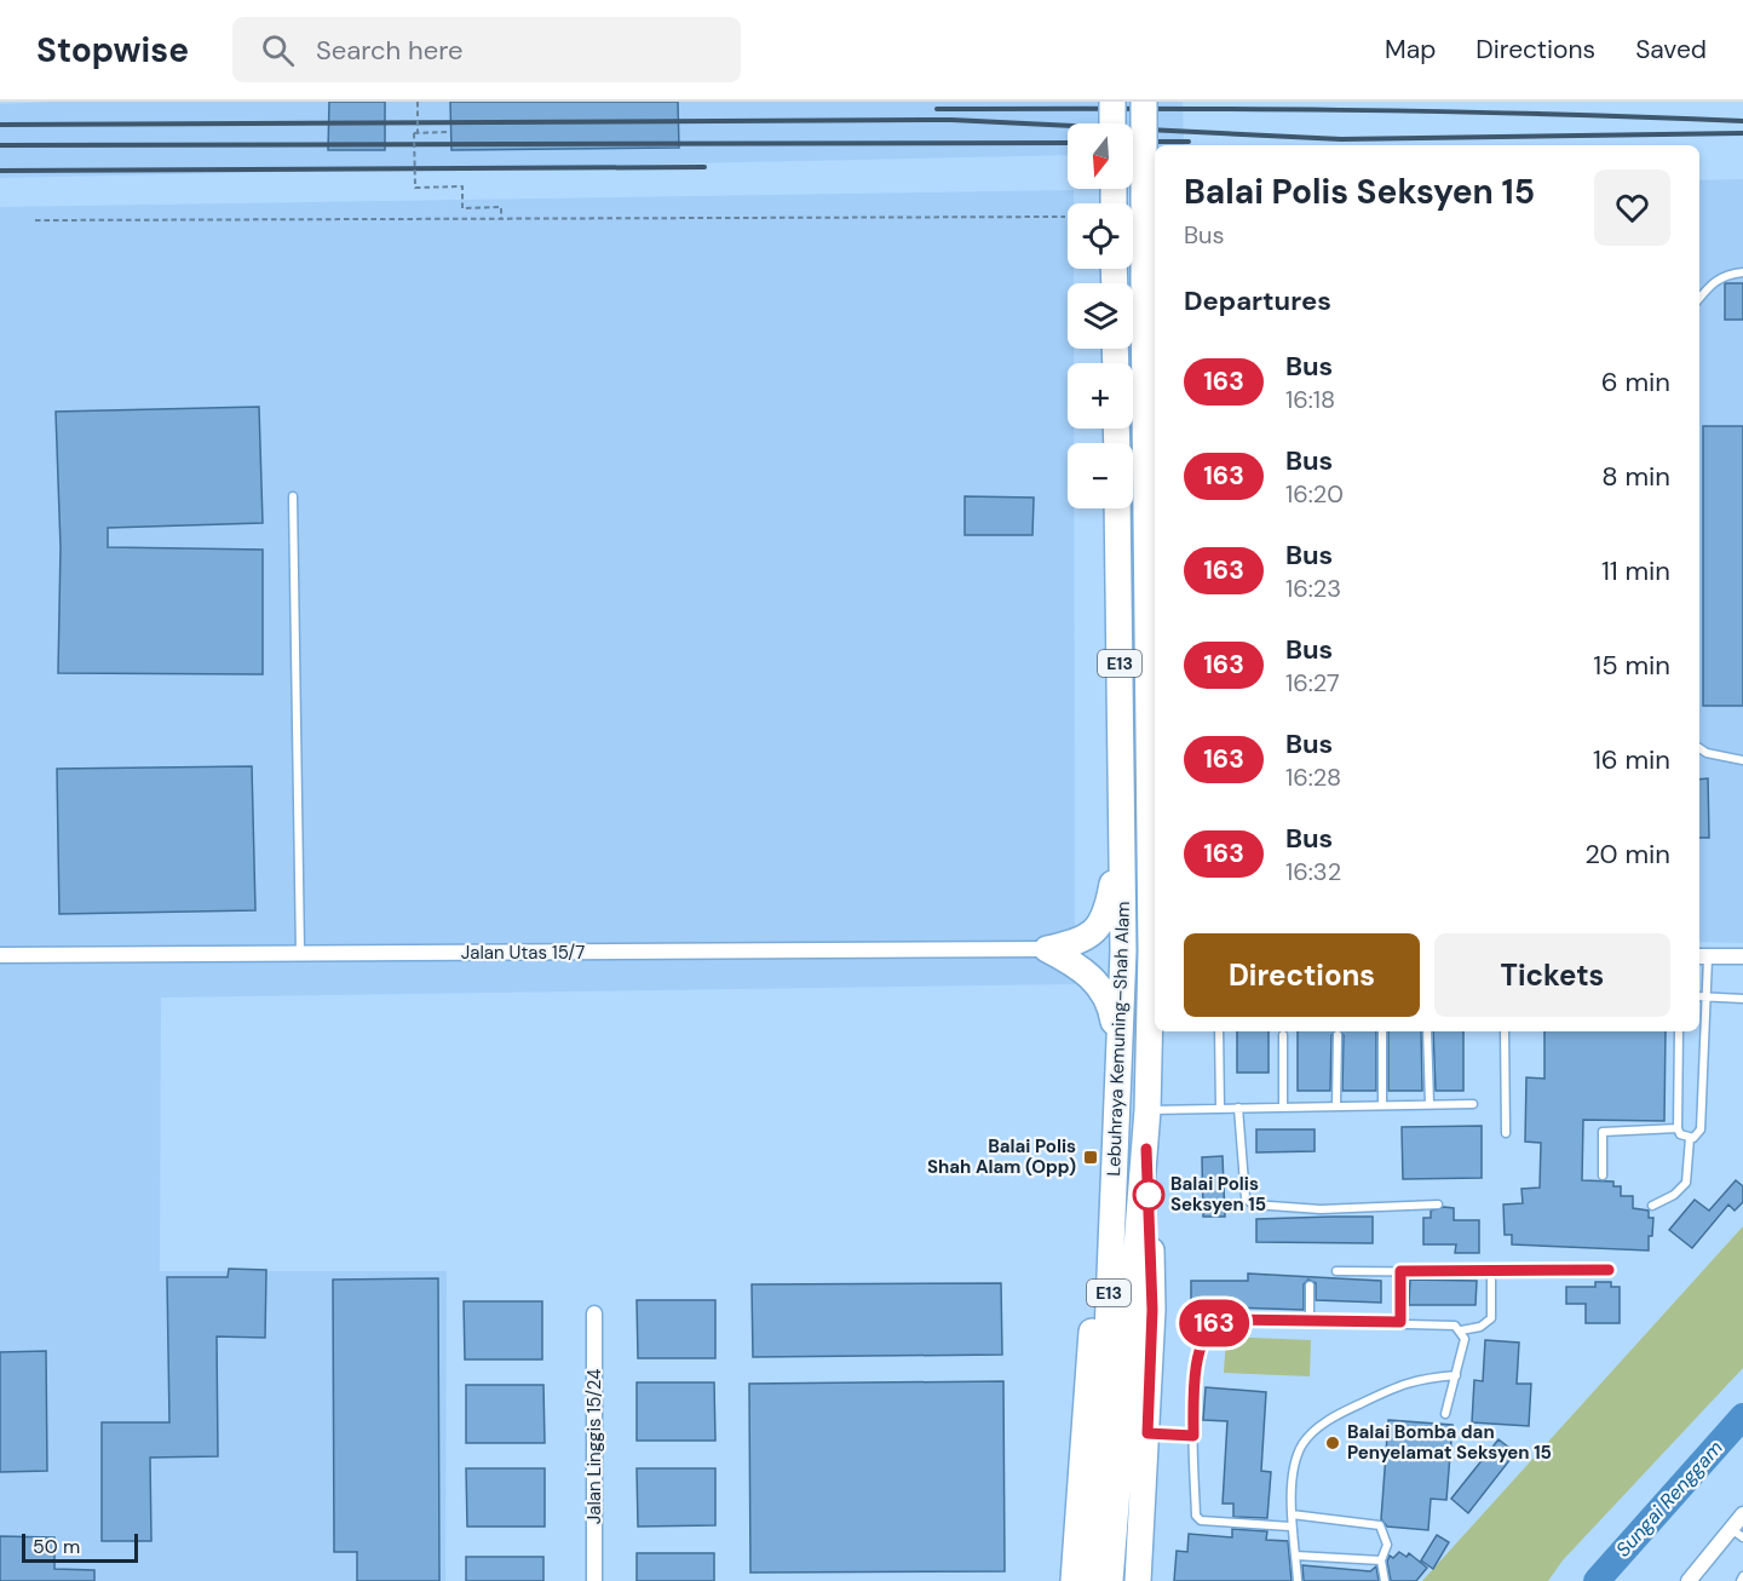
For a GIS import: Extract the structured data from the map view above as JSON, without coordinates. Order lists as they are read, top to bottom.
{
  "streets": {
    "highway": ["E13", "Lebuhraya Kemuning–Shah Alam"],
    "street": ["Jalan Utas 15/7", "Jalan Linggis 15/24"]
  },
  "water": ["Sungai Renggam"],
  "places": {
    "transit": ["Balai Polis Shah Alam (Opp)"],
    "other": ["Balai Polis Seksyen 15", "Balai Bomba dan Penyelamat Seksyen 15"]
  },
  "lines": ["bus line 163"],
  "scale_bar": "50 m",
  "north": "bottom",
  "page": {
    "header": "Stopwise",
    "search": "Search here",
    "nav": ["Map", "Directions", "Saved"],
    "on_map": "163",
    "map_buttons": ["+", "−"],
    "heading": [
      ["Balai Polis Seksyen 15", "Bus"],
      "Departures"
    ],
    "list": [
      {
        "mark": "163",
        "name": "Bus",
        "note": "16:18",
        "value": "6 min"
      },
      {
        "mark": "163",
        "name": "Bus",
        "note": "16:20",
        "value": "8 min"
      },
      {
        "mark": "163",
        "name": "Bus",
        "note": "16:23",
        "value": "11 min"
      },
      {
        "mark": "163",
        "name": "Bus",
        "note": "16:27",
        "value": "15 min"
      },
      {
        "mark": "163",
        "name": "Bus",
        "note": "16:28",
        "value": "16 min"
      },
      {
        "mark": "163",
        "name": "Bus",
        "note": "16:32",
        "value": "20 min"
      }
    ],
    "buttons": ["Directions", "Tickets"],
    "scale": "50 m"
  }
}
